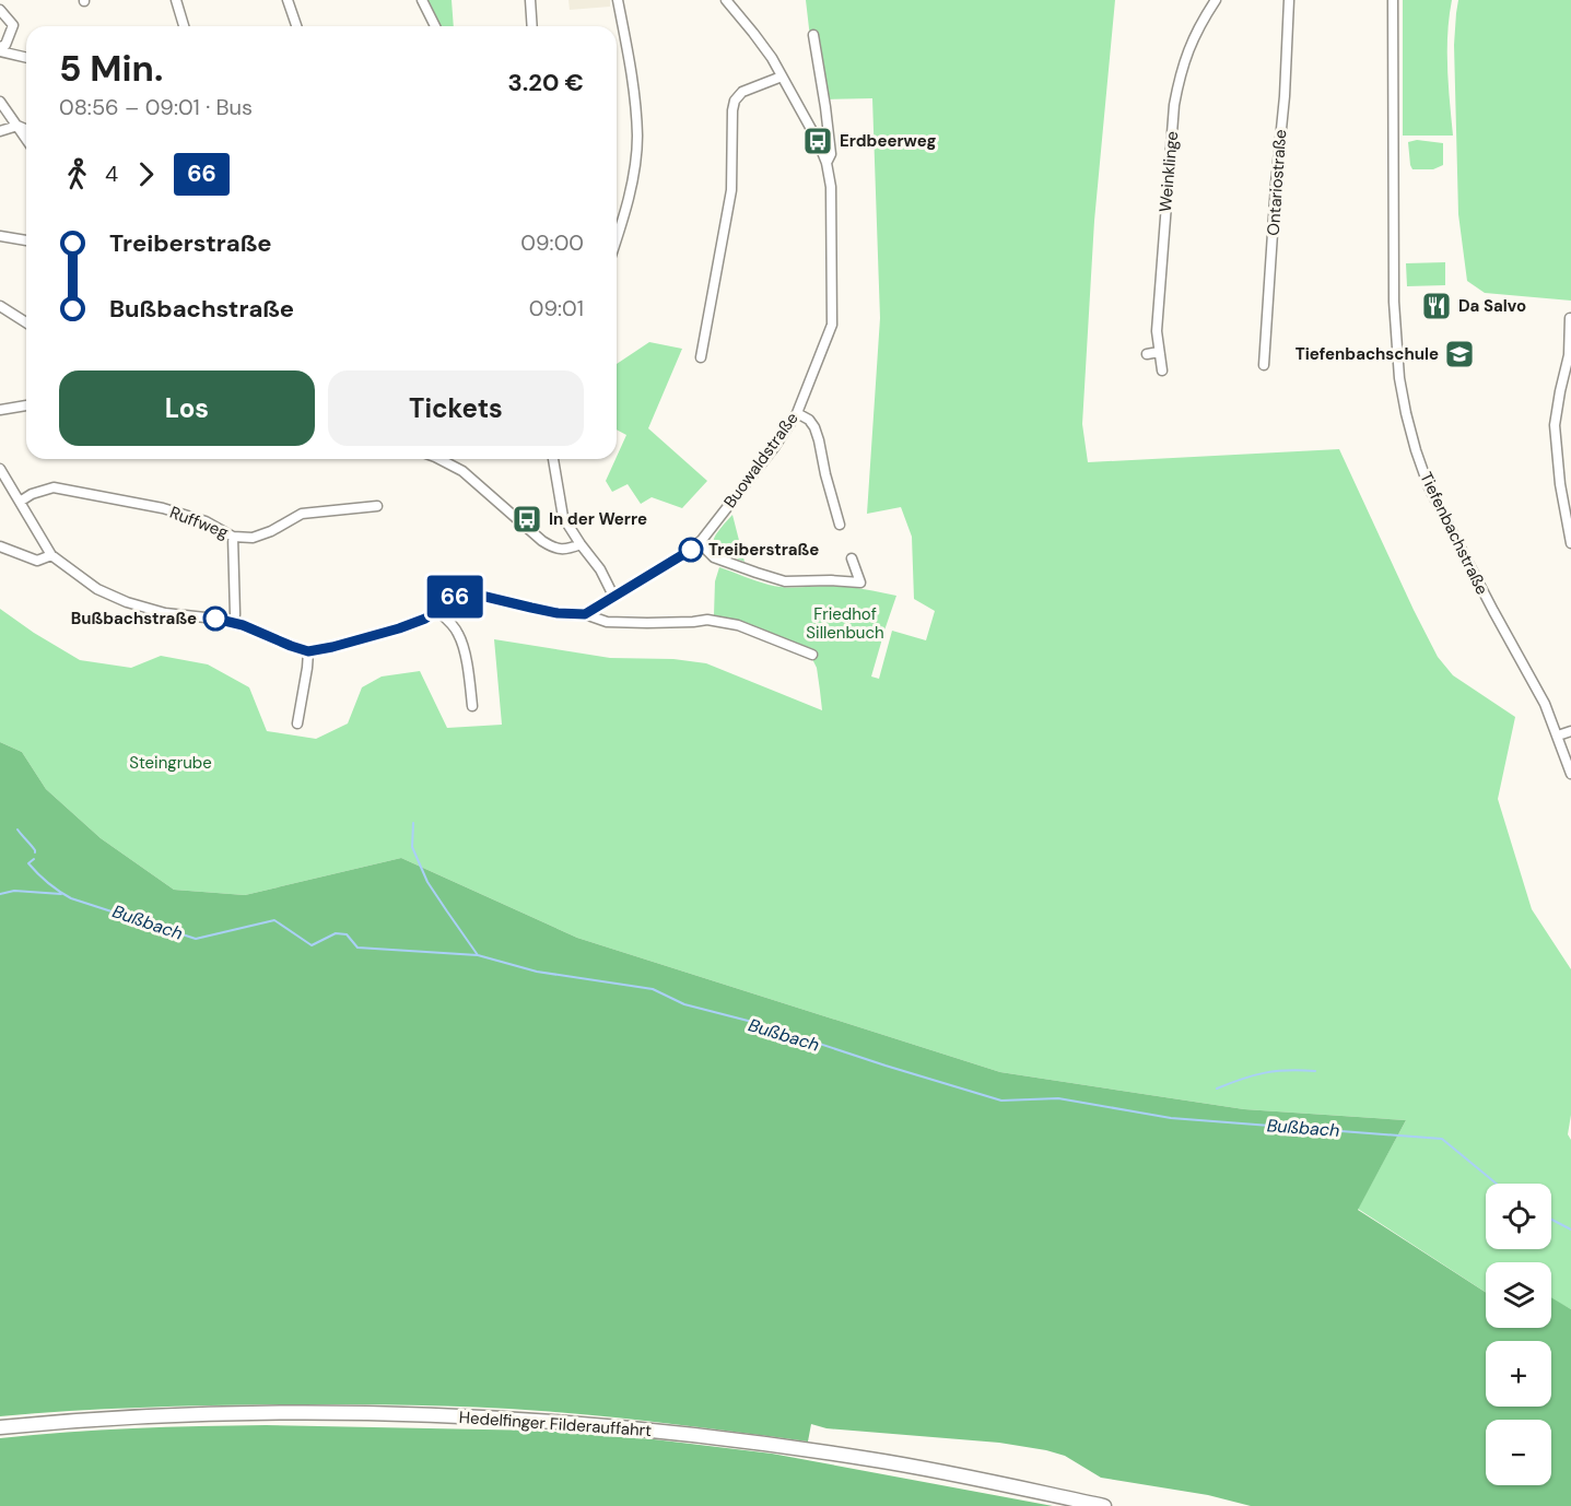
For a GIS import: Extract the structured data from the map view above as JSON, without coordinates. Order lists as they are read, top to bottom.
{
  "streets": {
    "main road": ["Hedelfinger Filderauffahrt"],
    "street": [
      "Weinklinge",
      "Ontariostraße",
      "Buowaldstraße",
      "Ruffweg",
      "Tiefenbachstraße"
    ]
  },
  "water": ["Bußbach"],
  "parks": ["Friedhof Sillenbuch", "Steingrube"],
  "places": {
    "bus stop": ["Erdbeerweg", "In der Werre"],
    "restaurant": ["Da Salvo"],
    "school or university": ["Tiefenbachschule"],
    "other": ["Treiberstraße", "Bußbachstraße"]
  },
  "lines": ["bus line 66"],
  "page": {
    "on_map": "66",
    "heading": ["5 Min.", "08:56 – 09:01 · Bus", "3.20 €"],
    "legs": ["4", "66"],
    "list": [
      {
        "name": "Treiberstraße",
        "value": "09:00"
      },
      {
        "name": "Bußbachstraße",
        "value": "09:01"
      }
    ],
    "buttons": ["Los", "Tickets"],
    "map_buttons": ["+", "−"]
  }
}
